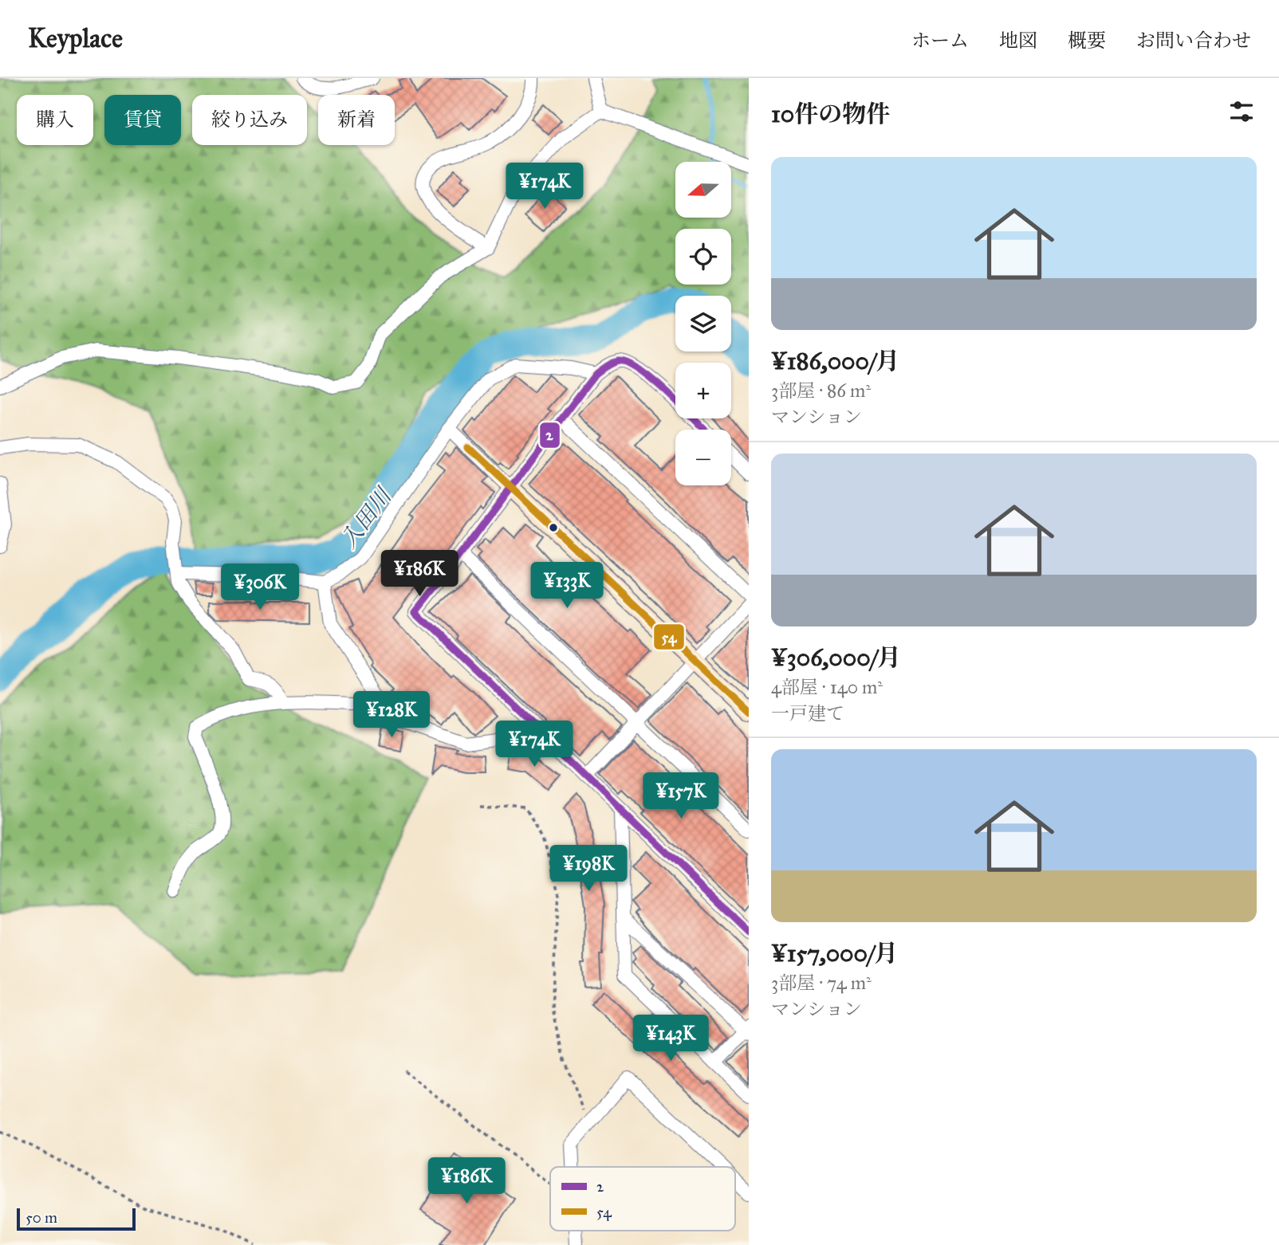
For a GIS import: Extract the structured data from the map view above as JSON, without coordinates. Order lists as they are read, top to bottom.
{
  "water": ["入田川"],
  "lines": ["transit line 2", "transit line 54"],
  "legend": ["2", "54"],
  "scale_bar": "50 m",
  "north": "left",
  "page": {
    "header": "Keyplace",
    "nav": [
      "ホーム",
      "地図",
      "概要",
      "お問い合わせ"
    ],
    "heading": "10件の物件",
    "chip": [
      "購入",
      "賃貸",
      "絞り込み",
      "新着"
    ],
    "list": [
      {
        "name": "¥186,000/月",
        "note": "3部屋 · 86 m² · マンション"
      },
      {
        "name": "¥306,000/月",
        "note": "4部屋 · 140 m² · 一戸建て"
      },
      {
        "name": "¥157,000/月",
        "note": "3部屋 · 74 m² · マンション"
      }
    ],
    "map_buttons": ["+", "−"],
    "price": [
      "¥174K",
      "¥186K",
      "¥133K",
      "¥306K",
      "¥128K",
      "¥174K",
      "¥157K",
      "¥198K",
      "¥143K",
      "¥186K"
    ],
    "scale": "50 m"
  }
}
